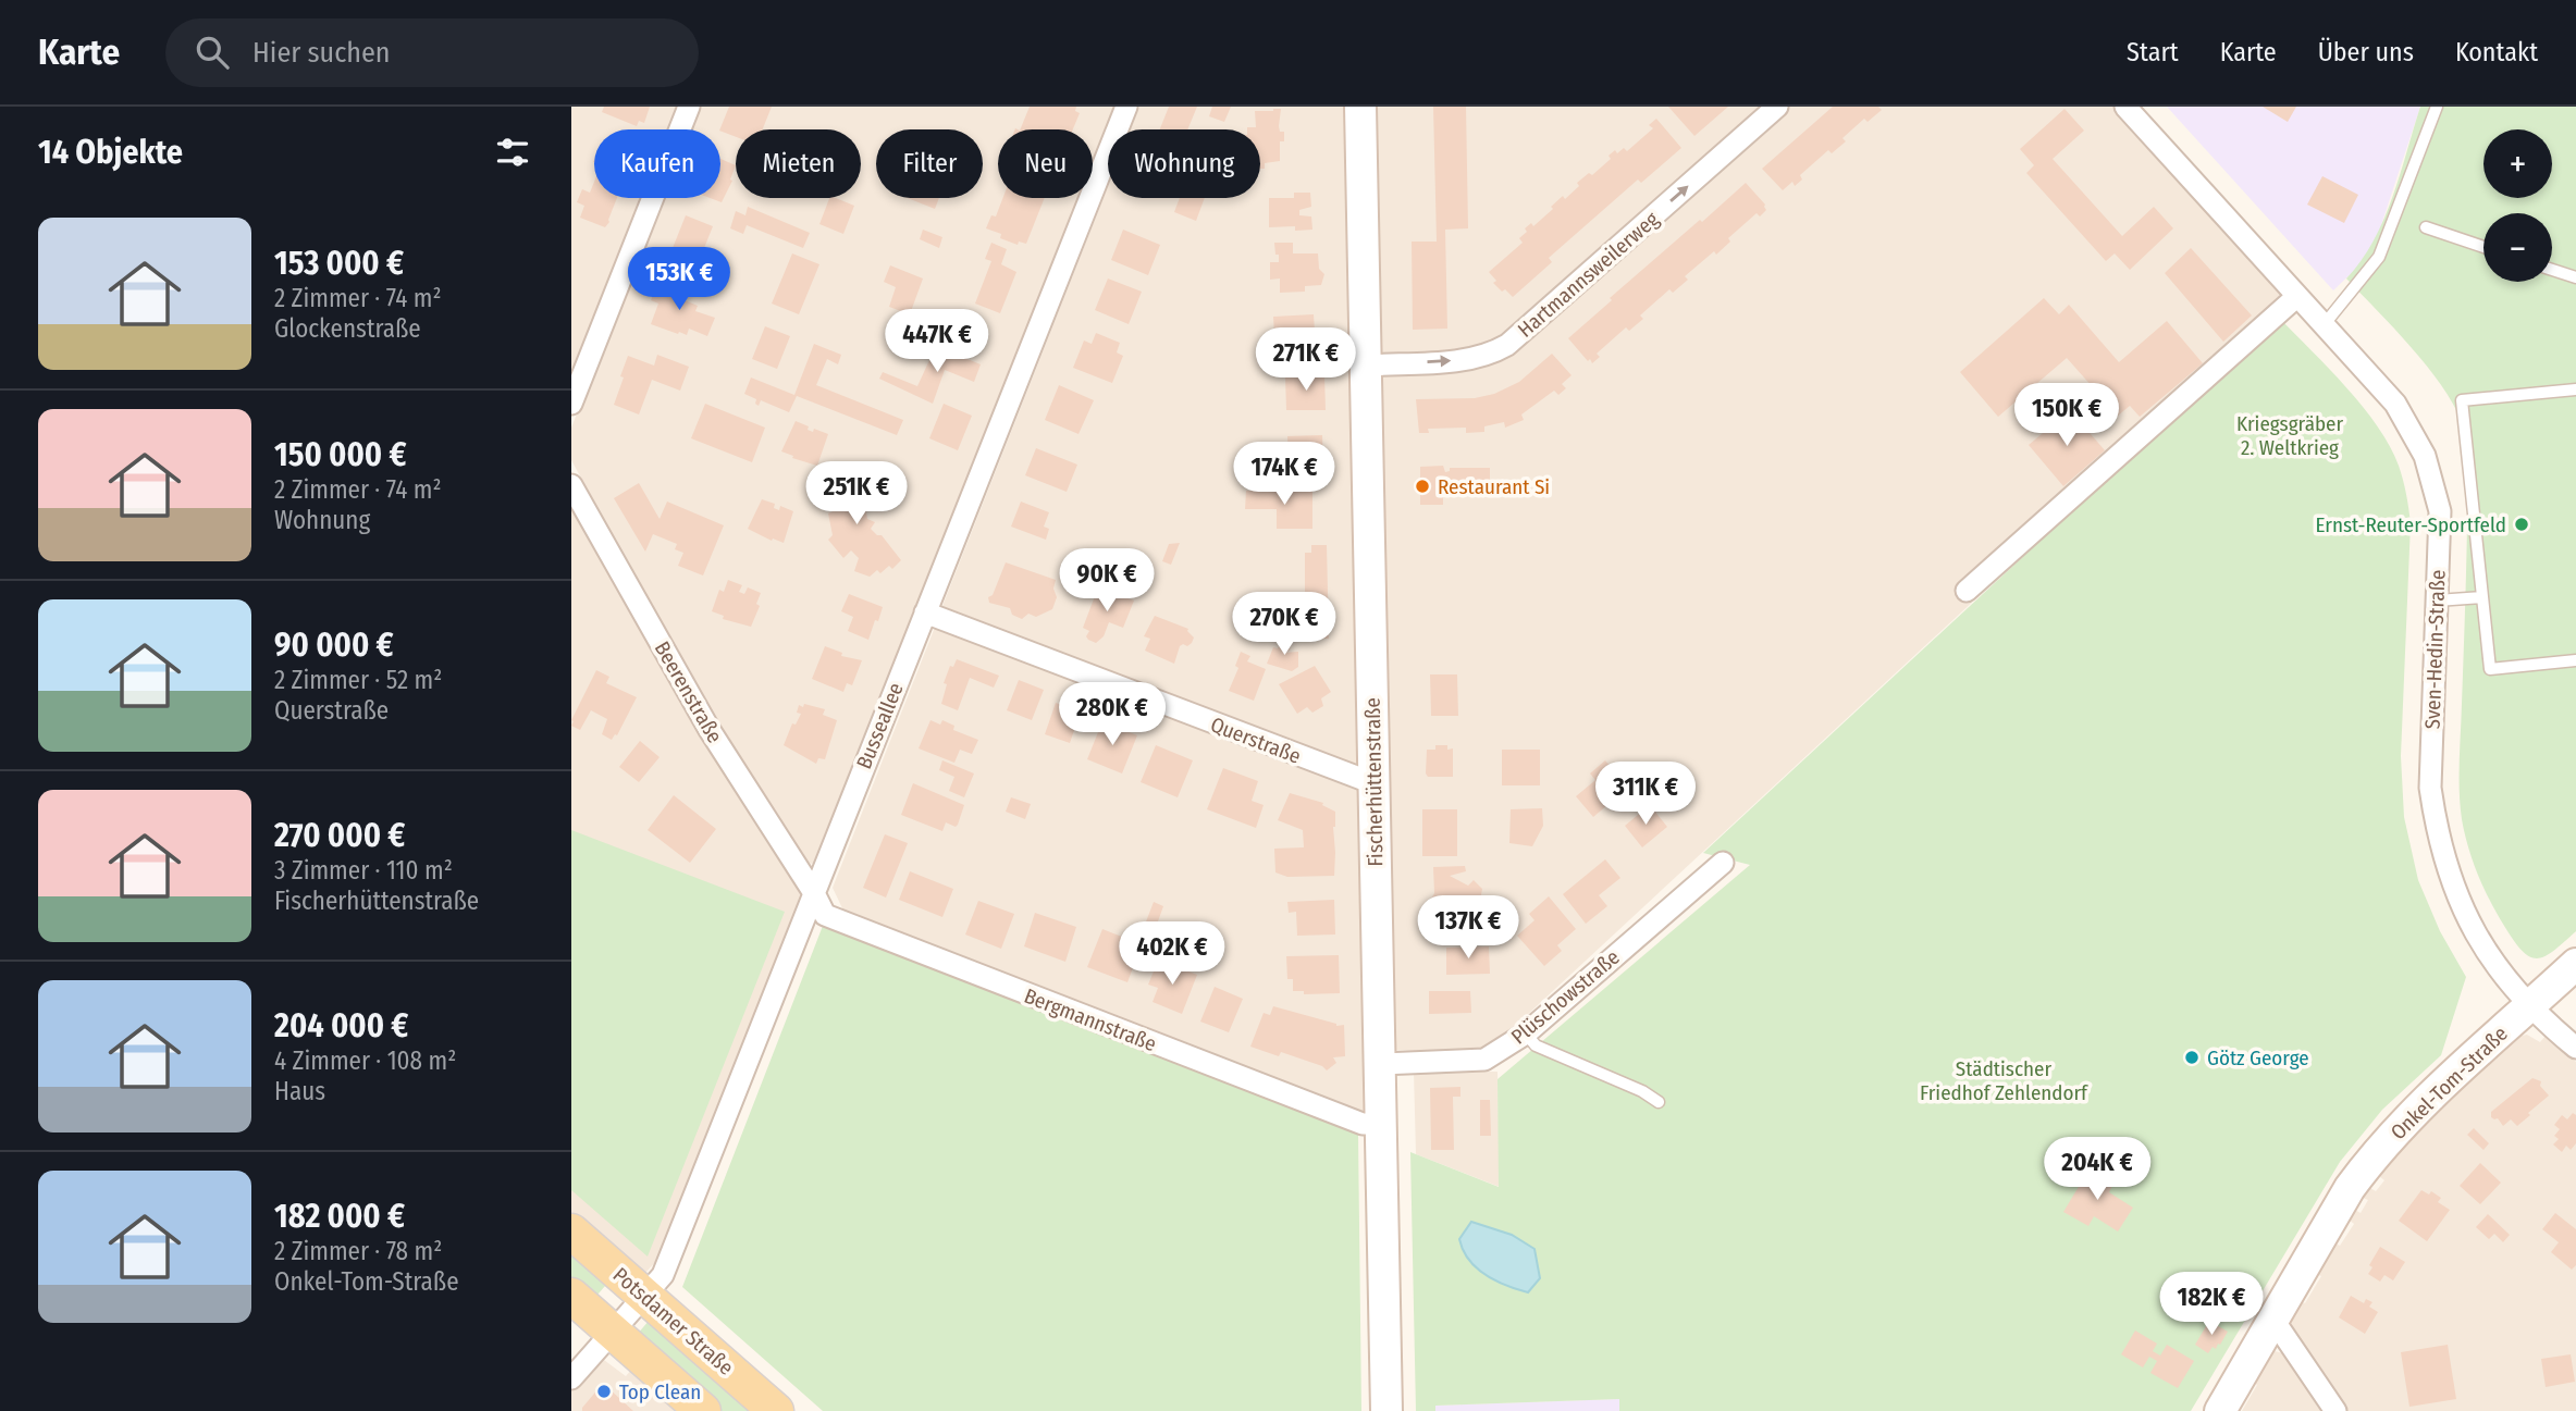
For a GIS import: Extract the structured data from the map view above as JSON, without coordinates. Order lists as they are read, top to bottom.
{
  "streets": {
    "main road": ["Potsdamer Straße"],
    "street": [
      "Hartmannsweilerweg",
      "Sven-Hedin-Straße",
      "Beerenstraße",
      "Busseallee",
      "Querstraße",
      "Fischerhüttenstraße",
      "Plüschowstraße",
      "Bergmannstraße",
      "Onkel-Tom-Straße"
    ]
  },
  "crossings": [
    ["Hartmannsweilerweg", "Fischerhüttenstraße"],
    ["Sven-Hedin-Straße", "Onkel-Tom-Straße"],
    ["Beerenstraße", "Busseallee"],
    ["Beerenstraße", "Bergmannstraße"],
    ["Busseallee", "Querstraße"],
    ["Busseallee", "Bergmannstraße"],
    ["Busseallee", "Potsdamer Straße"],
    ["Querstraße", "Fischerhüttenstraße"],
    ["Fischerhüttenstraße", "Plüschowstraße"],
    ["Fischerhüttenstraße", "Bergmannstraße"]
  ],
  "one_way": ["Hartmannsweilerweg"],
  "parks": ["Kriegsgräber 2. Weltkrieg", "Städtischer Friedhof Zehlendorf"],
  "places": [
    "Restaurant Si",
    "Ernst-Reuter-Sportfeld",
    "Götz George",
    "Top Clean"
  ],
  "page": {
    "header": "Karte",
    "search": "Hier suchen",
    "nav": [
      "Start",
      "Karte",
      "Über uns",
      "Kontakt"
    ],
    "heading": "14 Objekte",
    "map_buttons": ["+", "−"],
    "chip": [
      "Kaufen",
      "Mieten",
      "Filter",
      "Neu",
      "Wohnung"
    ],
    "list": [
      {
        "name": "153 000 €",
        "note": "2 Zimmer · 74 m² · Glockenstraße"
      },
      {
        "name": "150 000 €",
        "note": "2 Zimmer · 74 m² · Wohnung"
      },
      {
        "name": "90 000 €",
        "note": "2 Zimmer · 52 m² · Querstraße"
      },
      {
        "name": "270 000 €",
        "note": "3 Zimmer · 110 m² · Fischerhüttenstraße"
      },
      {
        "name": "204 000 €",
        "note": "4 Zimmer · 108 m² · Haus"
      },
      {
        "name": "182 000 €",
        "note": "2 Zimmer · 78 m² · Onkel-Tom-Straße"
      }
    ],
    "price": [
      "153K €",
      "447K €",
      "271K €",
      "150K €",
      "174K €",
      "251K €",
      "90K €",
      "270K €",
      "280K €",
      "311K €",
      "137K €",
      "402K €",
      "204K €",
      "182K €"
    ]
  }
}
